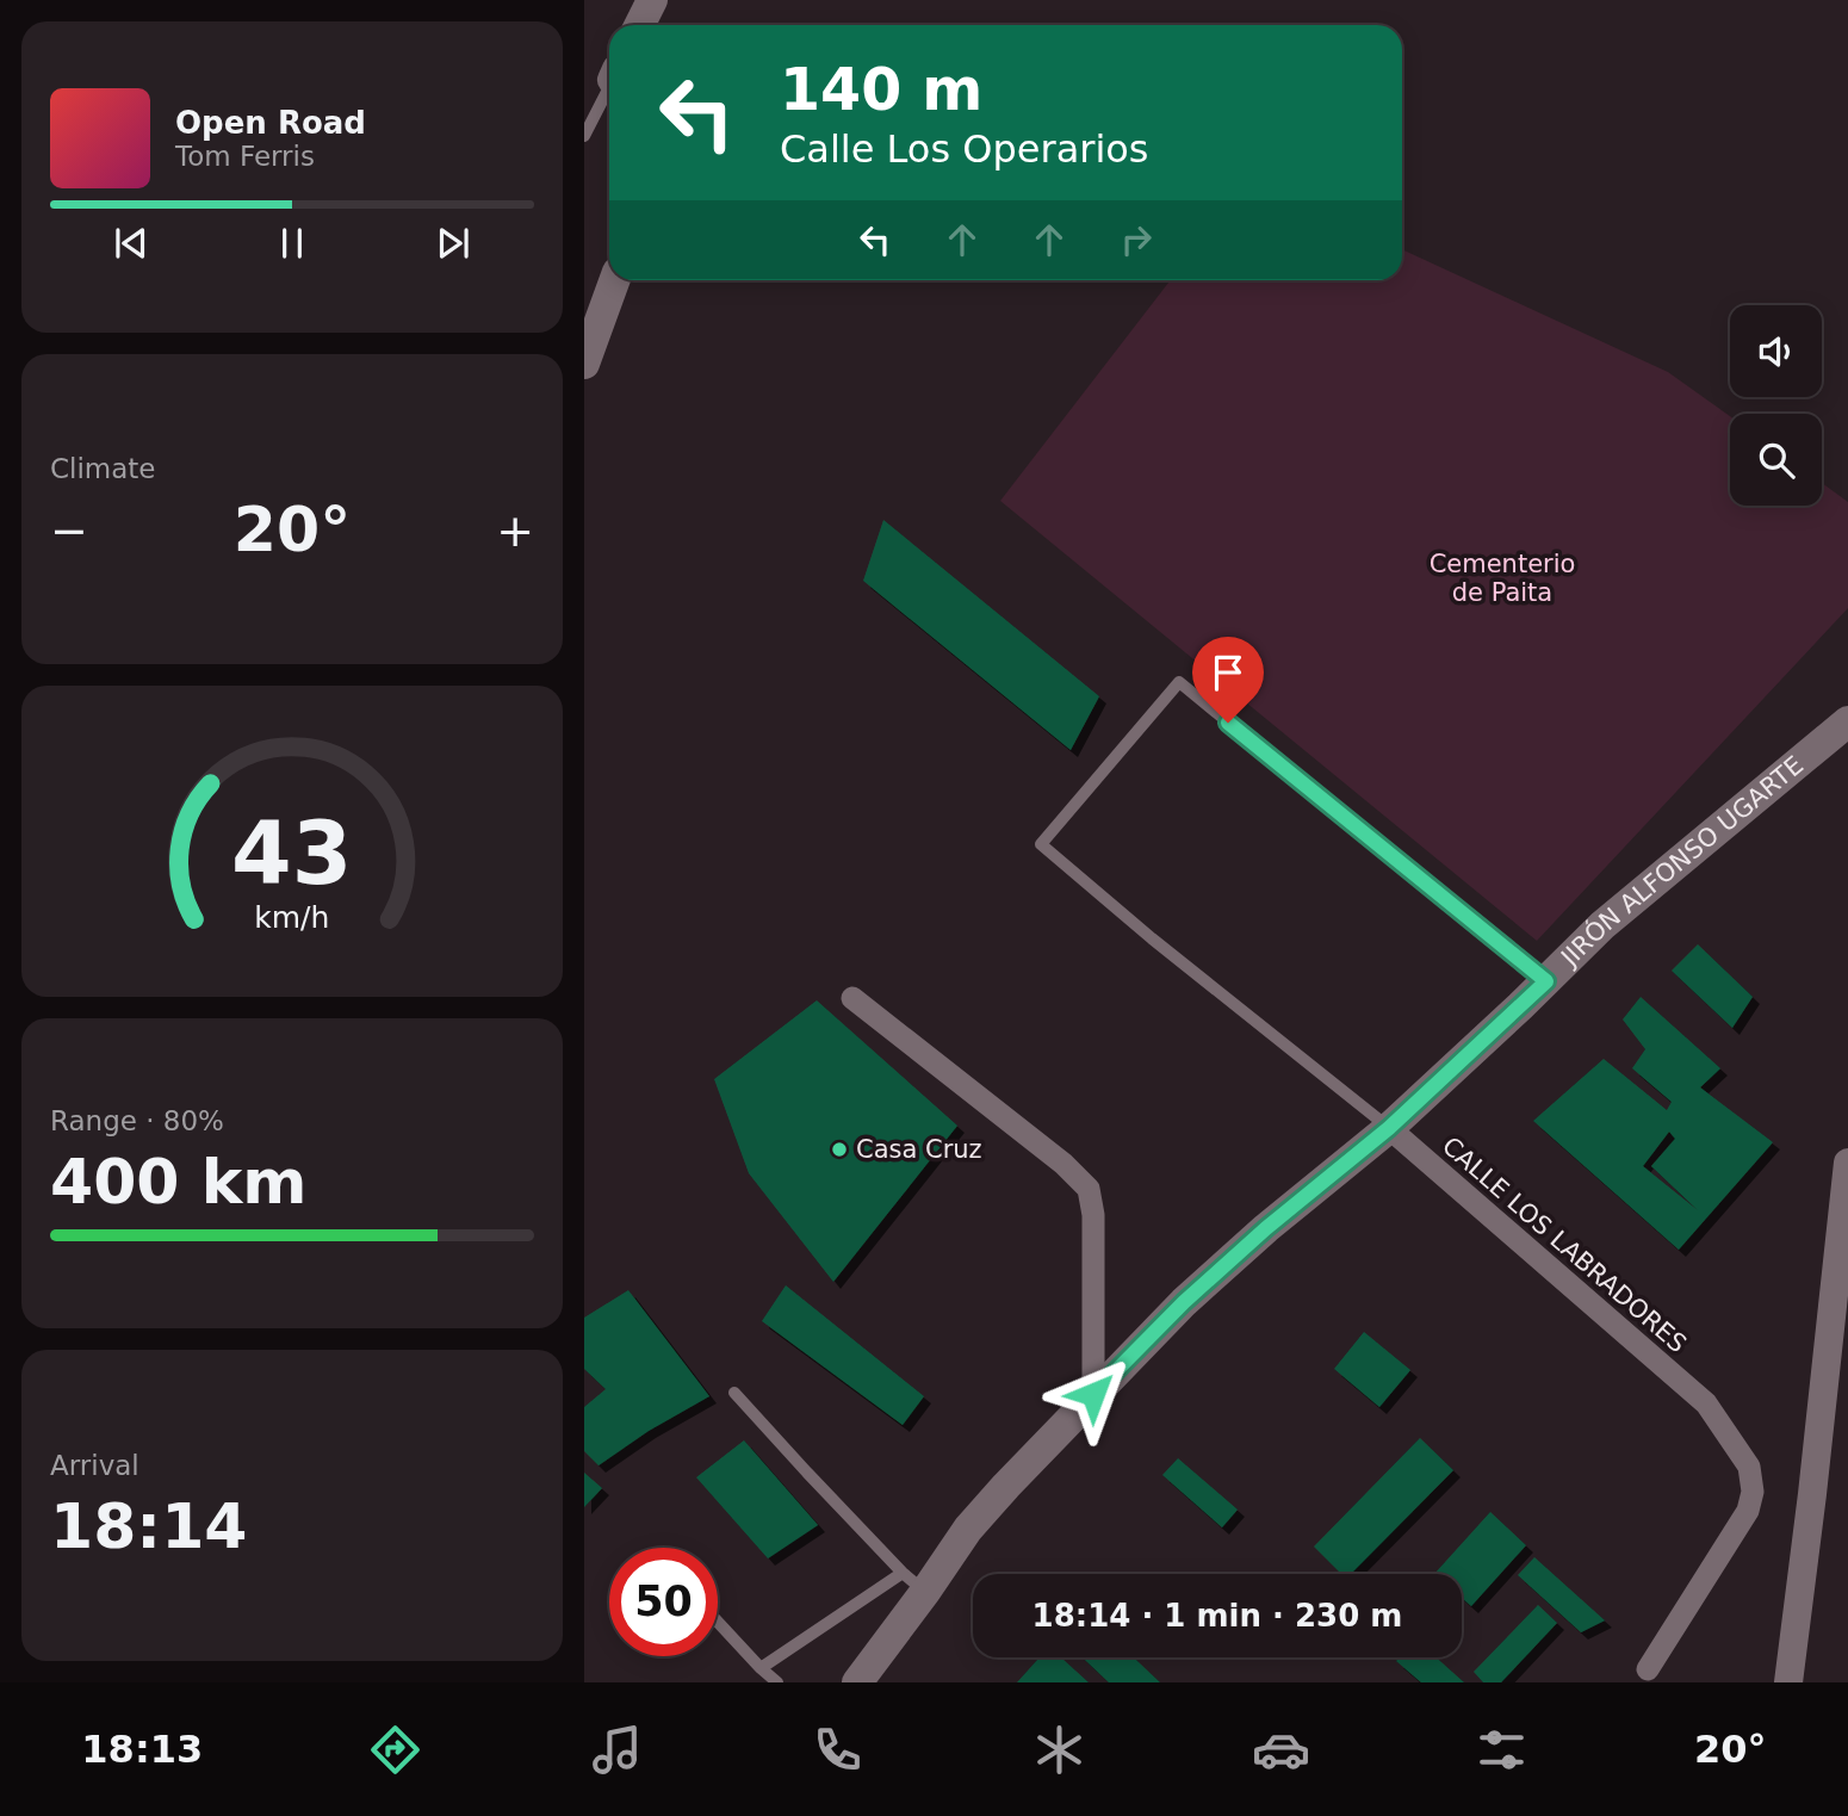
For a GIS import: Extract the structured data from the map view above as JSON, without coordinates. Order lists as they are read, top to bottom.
{
  "streets": {
    "main road": ["JIRÓN ALFONSO UGARTE"],
    "street": ["CALLE LOS LABRADORES"]
  },
  "crossings": [
    ["JIRÓN ALFONSO UGARTE", "CALLE LOS LABRADORES"]
  ],
  "parks": ["Cementerio de Paita"],
  "places": ["Casa Cruz"],
  "page": {
    "turn": ["140 m", "Calle Los Operarios"],
    "song": ["Open Road", "Tom Ferris"],
    "tile": [
      "Climate",
      ["Range · 80%", "400 km"],
      ["Arrival", "18:14"]
    ],
    "heat": ["−", "20°", "+"],
    "limit": "50",
    "trip": "18:14 · 1 min · 230 m",
    "tabs": ["18:13", "20°"],
    "gauge": ["43", "km/h"]
  }
}
